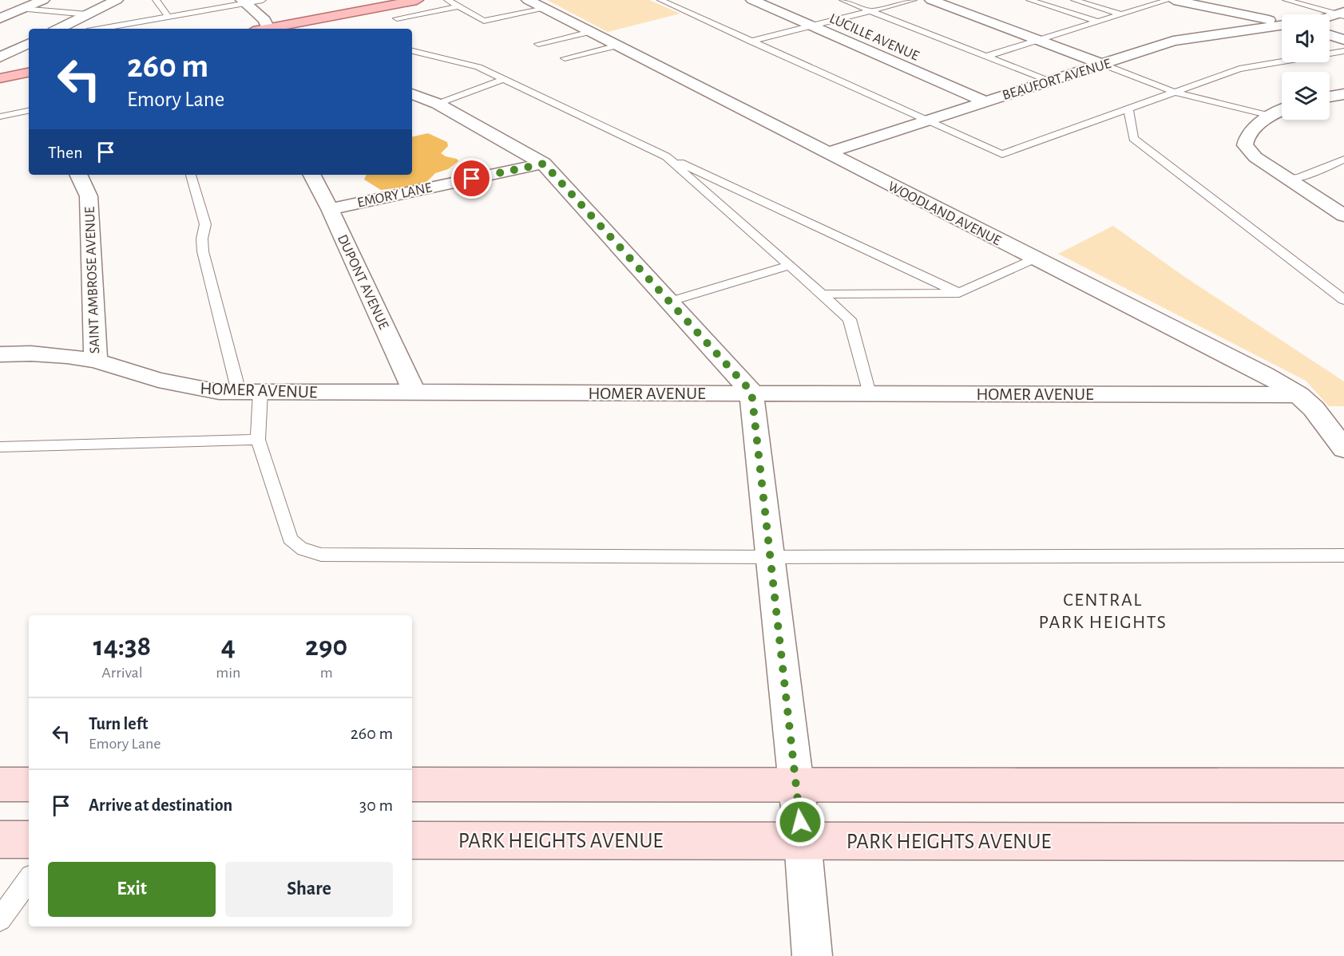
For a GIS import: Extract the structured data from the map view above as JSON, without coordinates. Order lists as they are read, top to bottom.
{
  "streets": {
    "main road": ["PARK HEIGHTS AVENUE"],
    "street": [
      "LUCILLE AVENUE",
      "BEAUFORT AVENUE",
      "EMORY LANE",
      "WOODLAND AVENUE",
      "SAINT AMBROSE AVENUE",
      "DUPONT AVENUE",
      "HOMER AVENUE"
    ]
  },
  "crossings": [
    ["LUCILLE AVENUE", "BEAUFORT AVENUE"],
    ["BEAUFORT AVENUE", "WOODLAND AVENUE"],
    ["EMORY LANE", "DUPONT AVENUE"],
    ["WOODLAND AVENUE", "HOMER AVENUE"],
    ["SAINT AMBROSE AVENUE", "HOMER AVENUE"],
    ["DUPONT AVENUE", "HOMER AVENUE"]
  ],
  "districts": ["CENTRAL PARK HEIGHTS"],
  "page": {
    "turn": ["260 m", "Emory Lane"],
    "then": "Then",
    "eta": [
      "14:38",
      "Arrival",
      "4",
      "min",
      "290",
      "m"
    ],
    "list": [
      {
        "name": "Turn left",
        "note": "Emory Lane",
        "value": "260 m"
      },
      {
        "name": "Arrive at destination",
        "value": "30 m"
      }
    ],
    "buttons": ["Exit", "Share"]
  }
}
